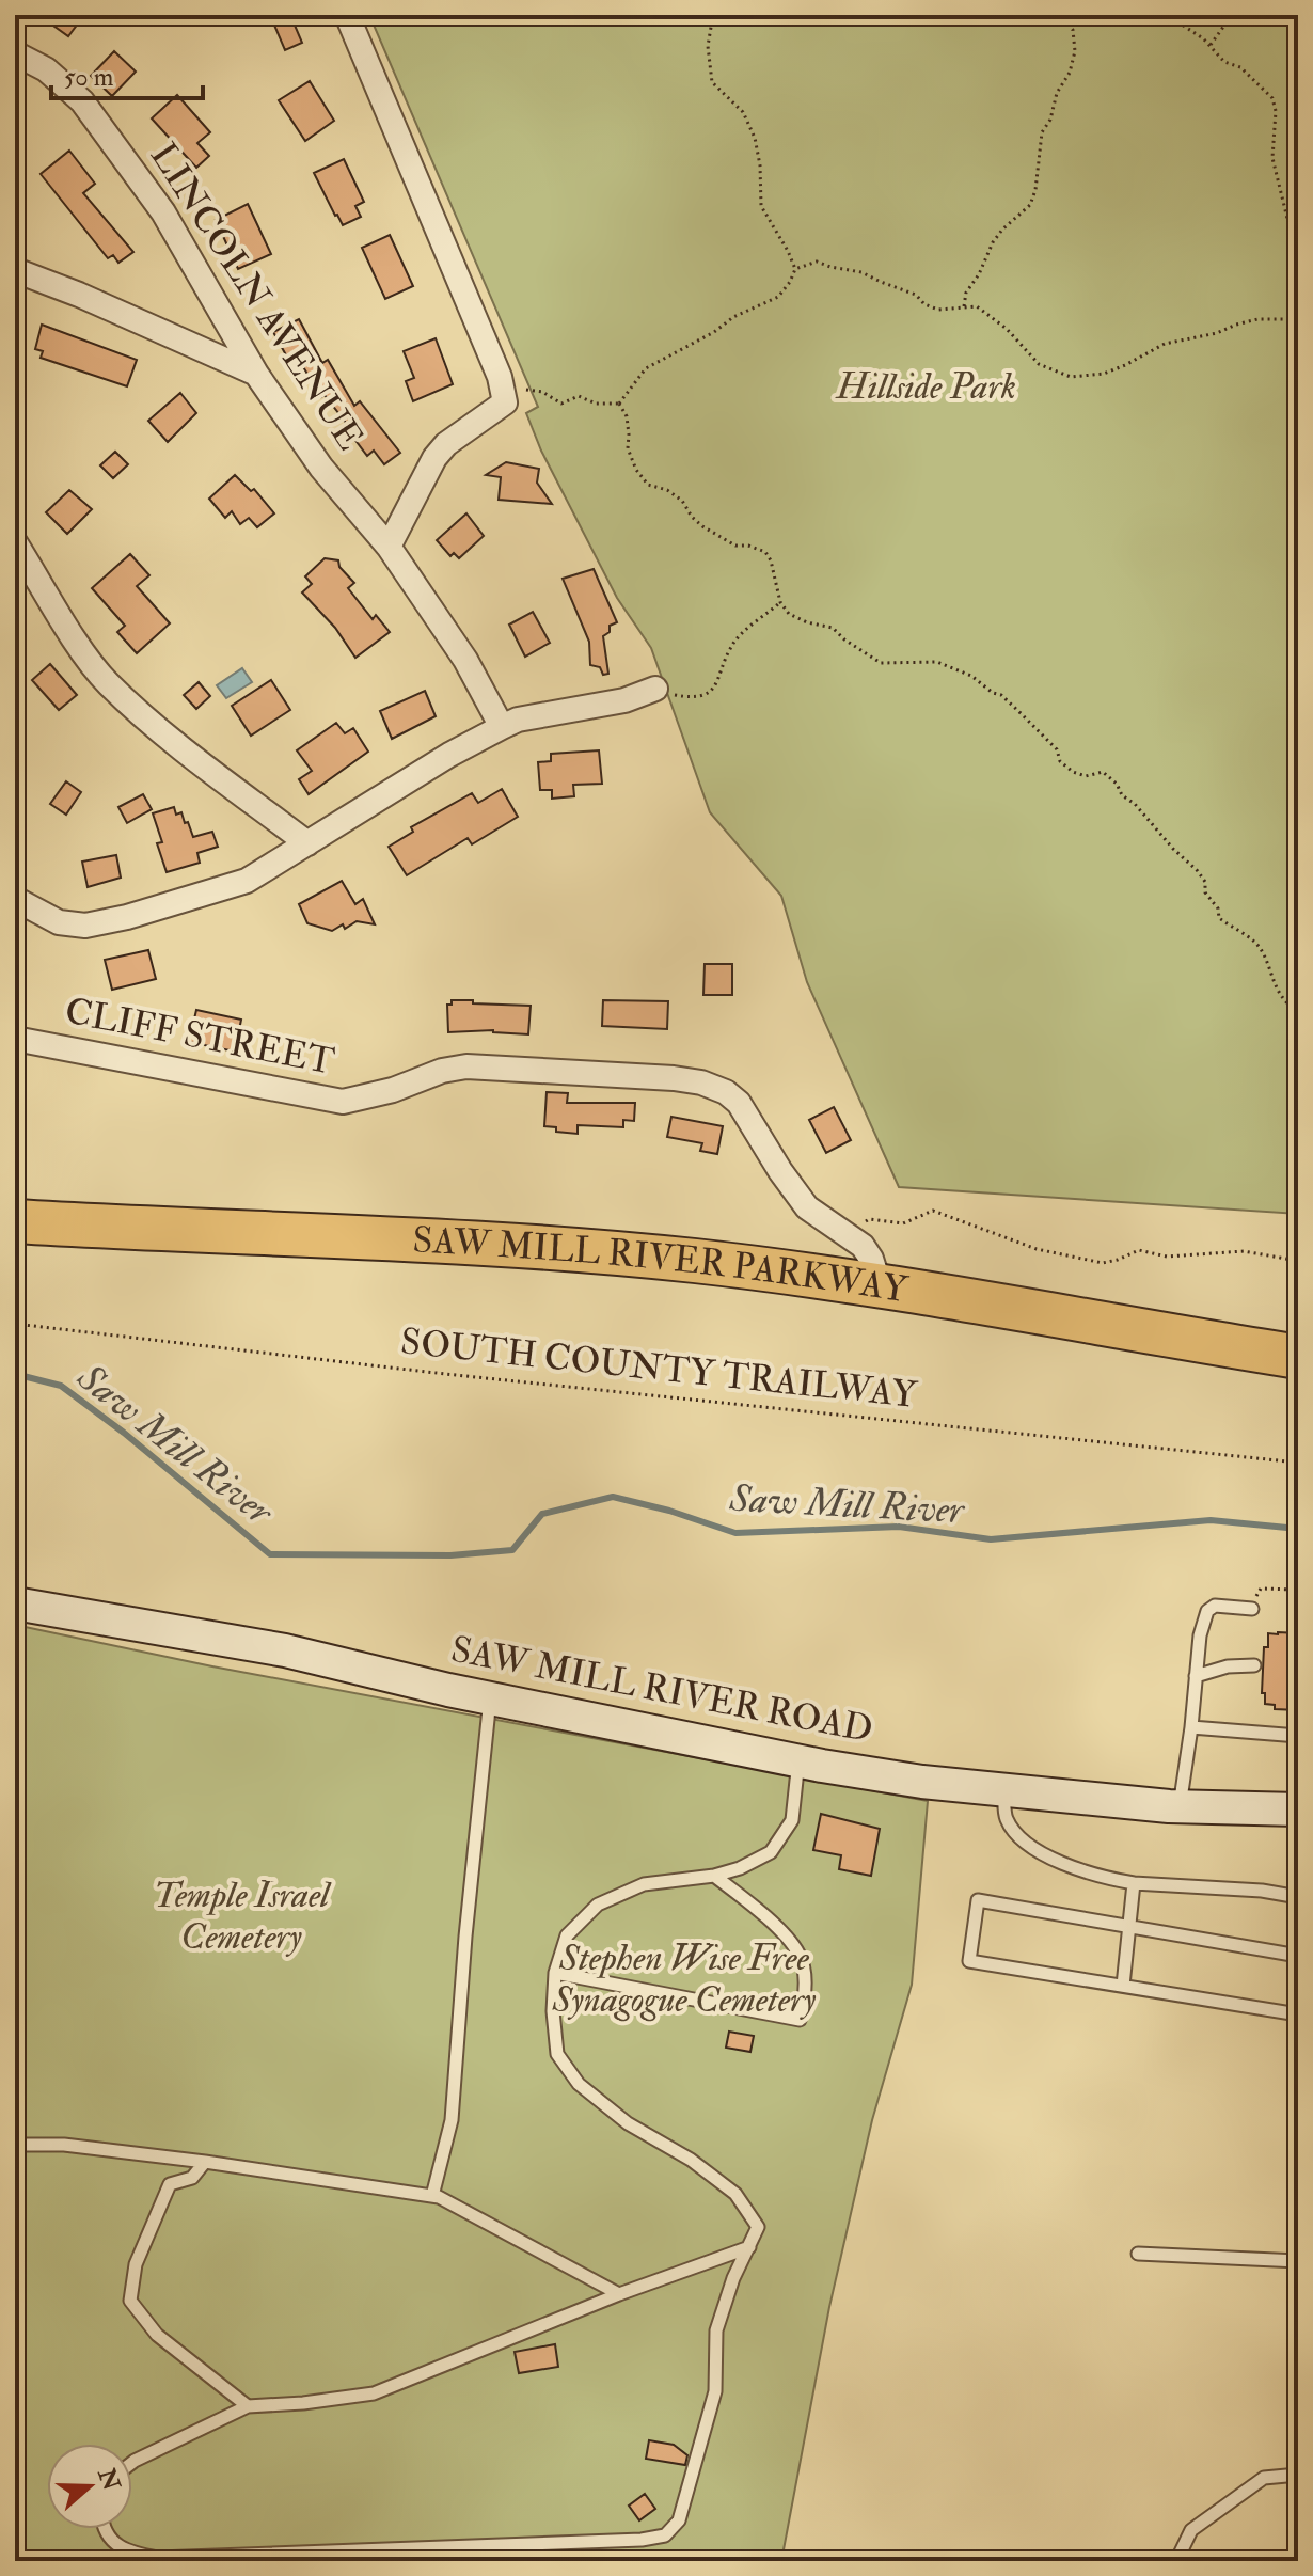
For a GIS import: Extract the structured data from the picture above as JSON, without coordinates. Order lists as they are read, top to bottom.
{
  "streets": {
    "highway": ["SAW MILL RIVER PARKWAY"],
    "main road": ["SAW MILL RIVER ROAD"],
    "street": ["LINCOLN AVENUE", "CLIFF STREET"],
    "path": ["SOUTH COUNTY TRAILWAY"]
  },
  "crossings": [
    ["CLIFF STREET", "SAW MILL RIVER PARKWAY"]
  ],
  "water": ["Saw Mill River"],
  "parks": ["Hillside Park", "Temple Israel Cemetery", "Stephen Wise Free Synagogue Cemetery"],
  "scale_bar": "50 m",
  "north": "right"
}
